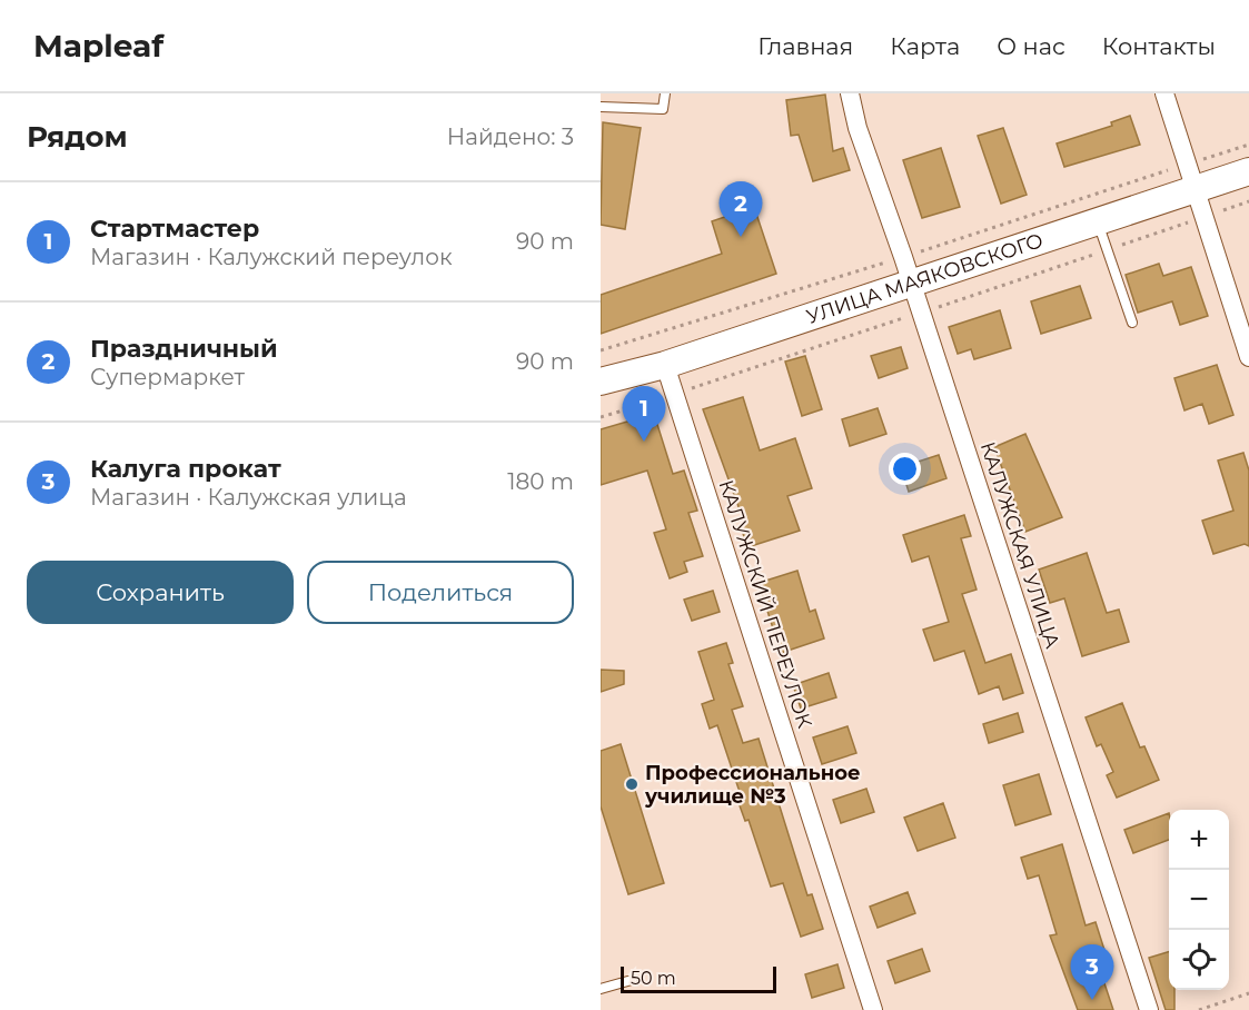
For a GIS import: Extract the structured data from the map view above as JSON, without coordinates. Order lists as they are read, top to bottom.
{
  "streets": {
    "street": ["УЛИЦА МАЯКОВСКОГО", "КАЛУЖСКАЯ УЛИЦА", "КАЛУЖСКИЙ ПЕРЕУЛОК"]
  },
  "crossings": [
    ["УЛИЦА МАЯКОВСКОГО", "КАЛУЖСКАЯ УЛИЦА"],
    ["УЛИЦА МАЯКОВСКОГО", "КАЛУЖСКИЙ ПЕРЕУЛОК"]
  ],
  "places": ["Профессиональное училище №3"],
  "scale_bar": "50 m",
  "page": {
    "header": "Mapleaf",
    "nav": [
      "Главная",
      "Карта",
      "О нас",
      "Контакты"
    ],
    "heading": ["Рядом", "Найдено: 3"],
    "list": [
      {
        "mark": "1",
        "name": "Стартмастер",
        "note": "Магазин · Калужский переулок",
        "value": "90 m"
      },
      {
        "mark": "2",
        "name": "Праздничный",
        "note": "Супермаркет",
        "value": "90 m"
      },
      {
        "mark": "3",
        "name": "Калуга прокат",
        "note": "Магазин · Калужская улица",
        "value": "180 m"
      }
    ],
    "pins": ["2", "1", "3"],
    "buttons": ["Сохранить", "Поделиться"],
    "map_buttons": ["+", "−"],
    "scale": "50 m"
  }
}
